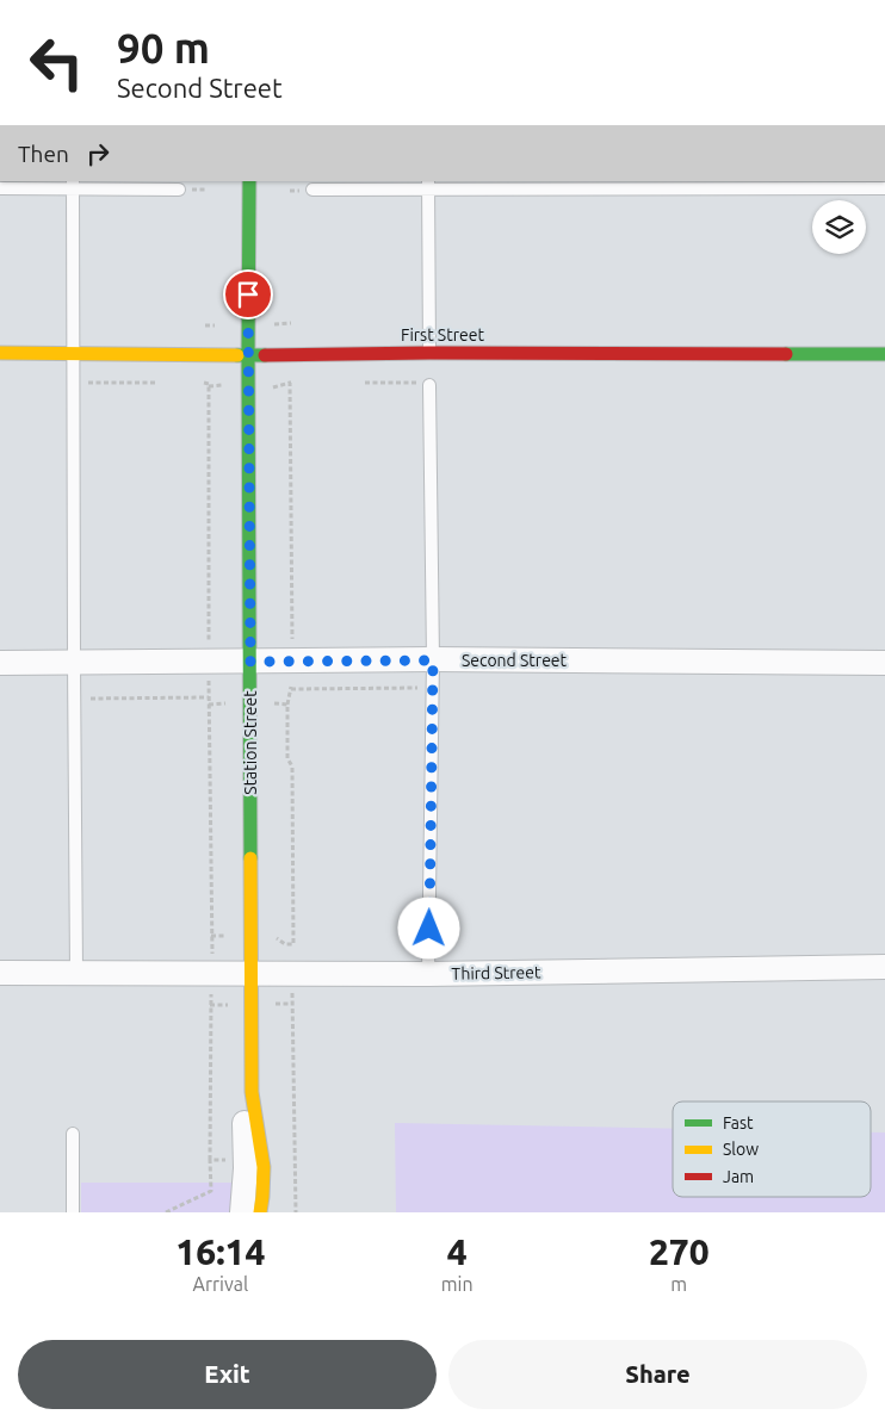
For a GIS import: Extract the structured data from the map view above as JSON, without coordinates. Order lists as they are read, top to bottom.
{
  "streets": {
    "street": [
      "First Street",
      "Second Street",
      "Station Street",
      "Third Street"
    ]
  },
  "crossings": [
    ["First Street", "Station Street"],
    ["Second Street", "Station Street"],
    ["Station Street", "Third Street"]
  ],
  "legend": ["Fast", "Slow", "Jam"],
  "page": {
    "turn": ["90 m", "Second Street"],
    "then": "Then",
    "eta": [
      "16:14",
      "Arrival",
      "4",
      "min",
      "270",
      "m"
    ],
    "buttons": ["Exit", "Share"]
  }
}
